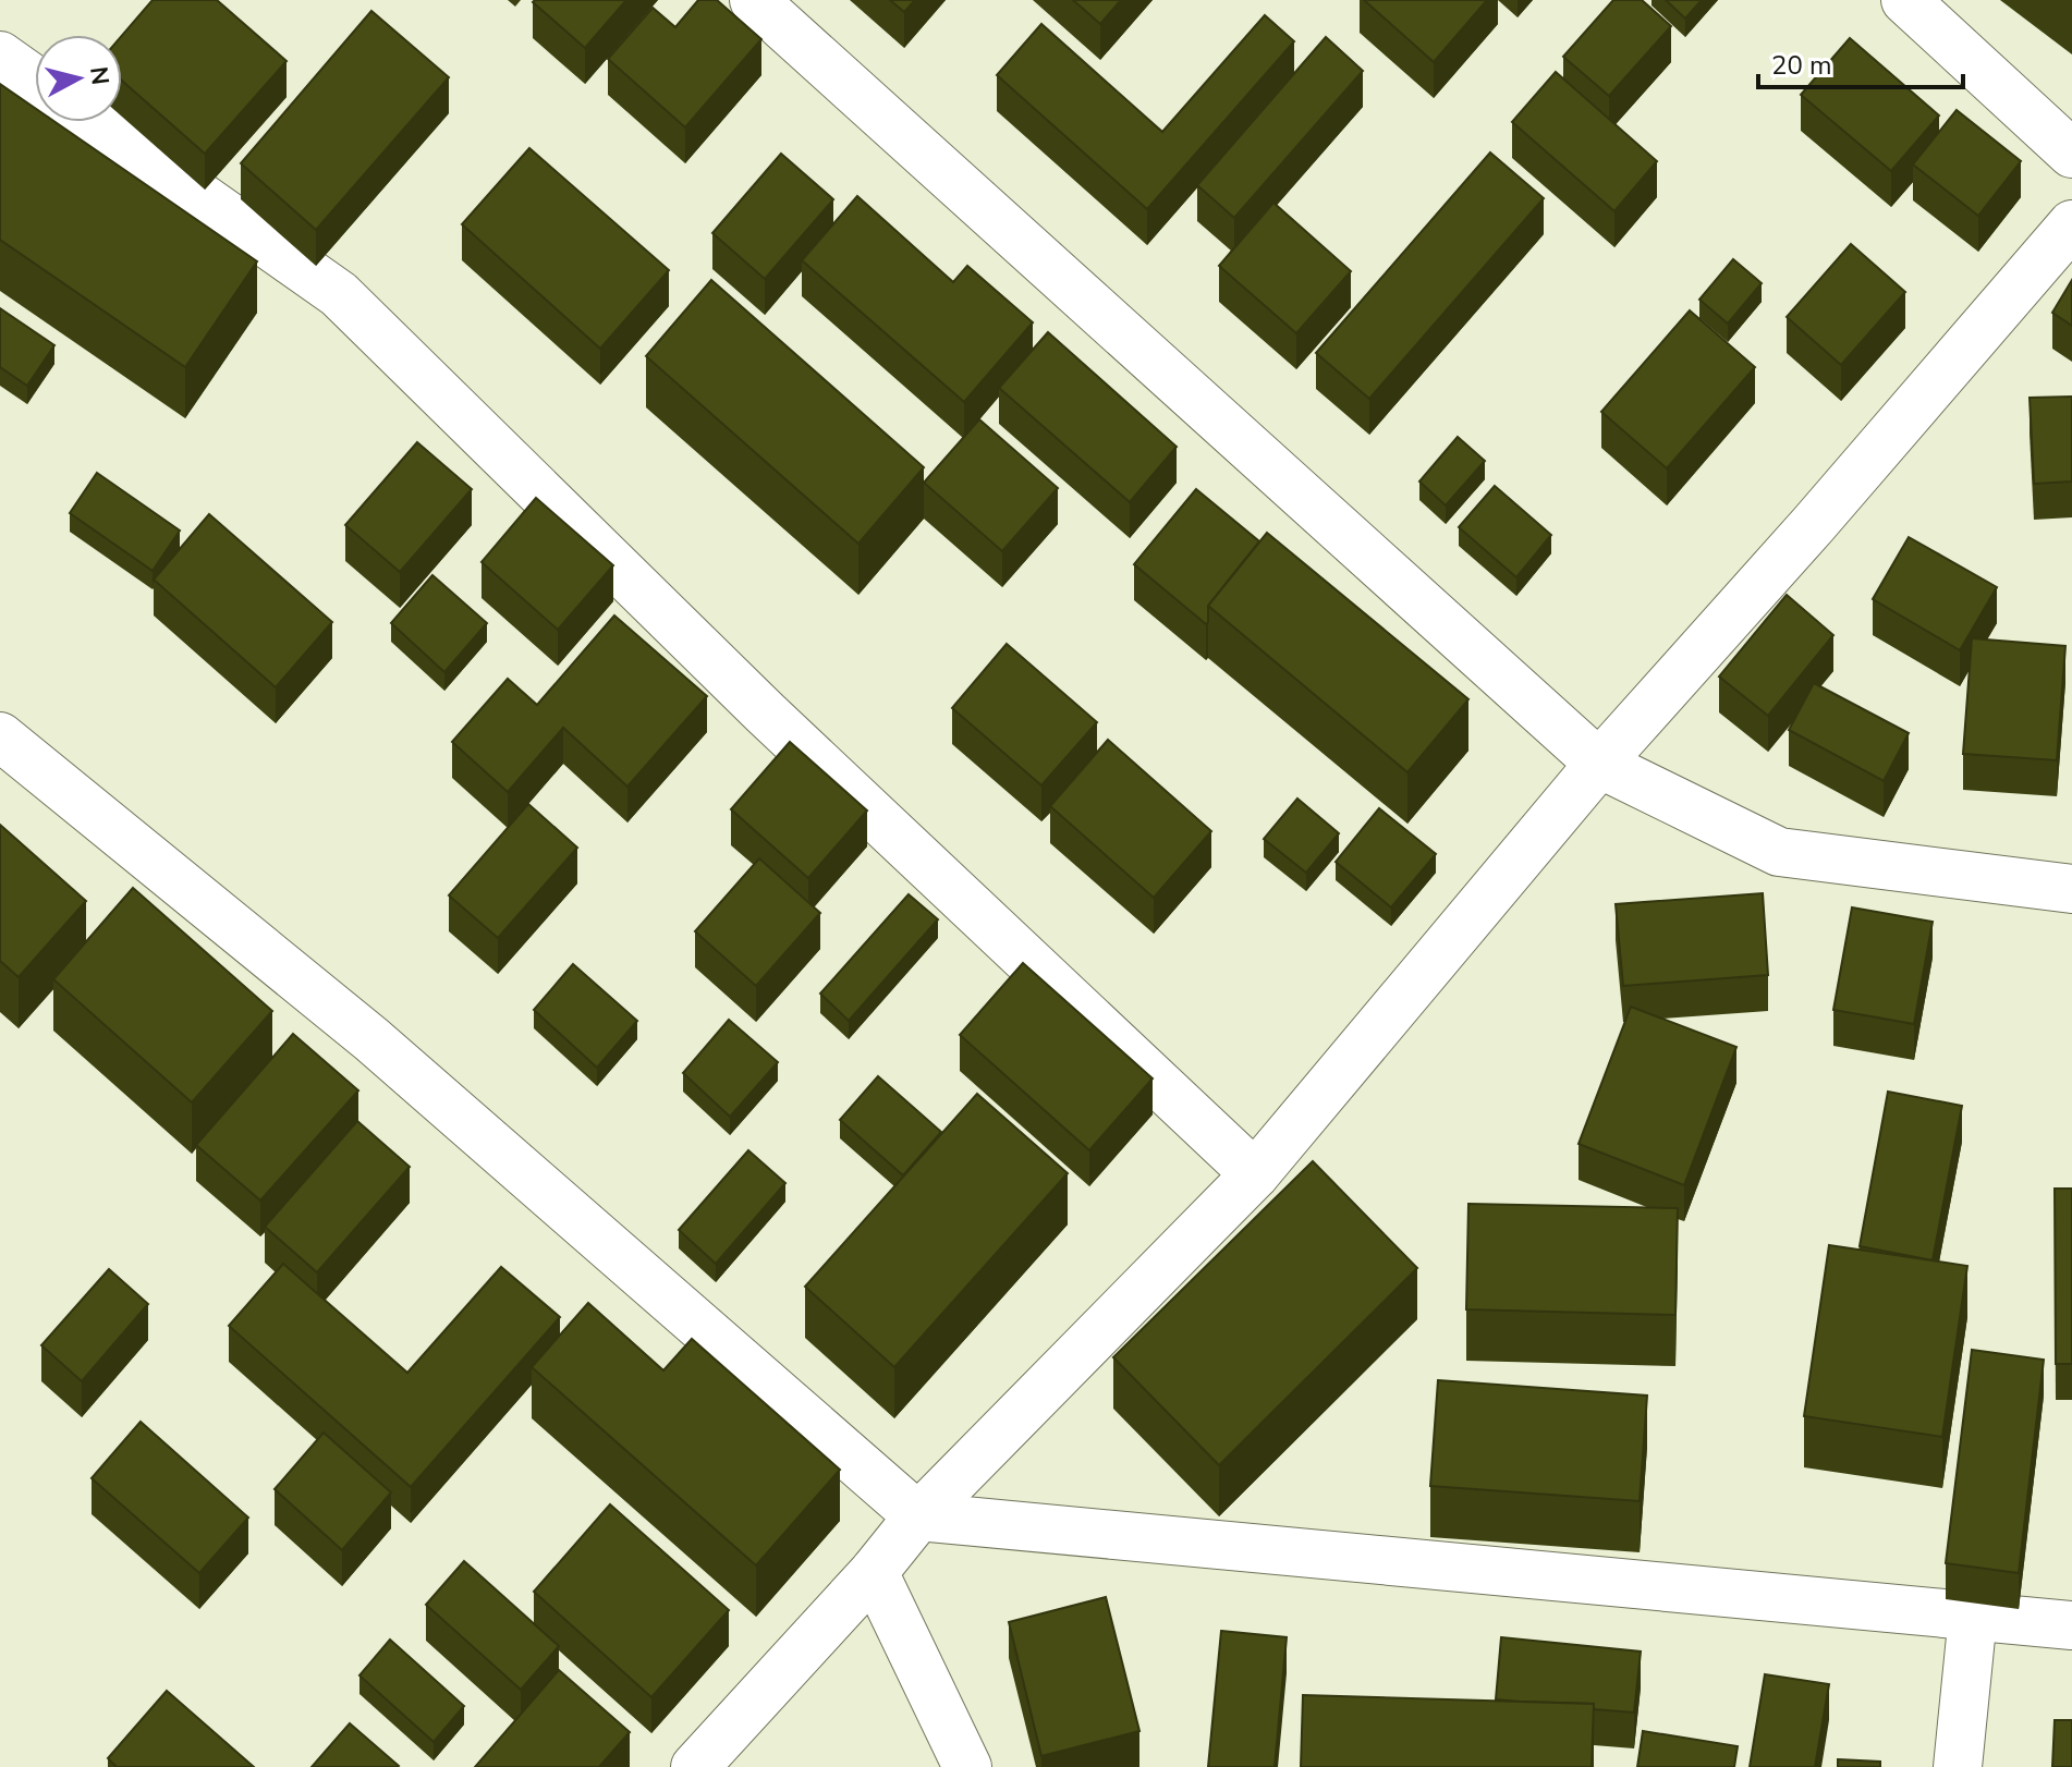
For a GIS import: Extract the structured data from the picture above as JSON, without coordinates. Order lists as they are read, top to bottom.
{
  "scale_bar": "20 m",
  "north": "right"
}
